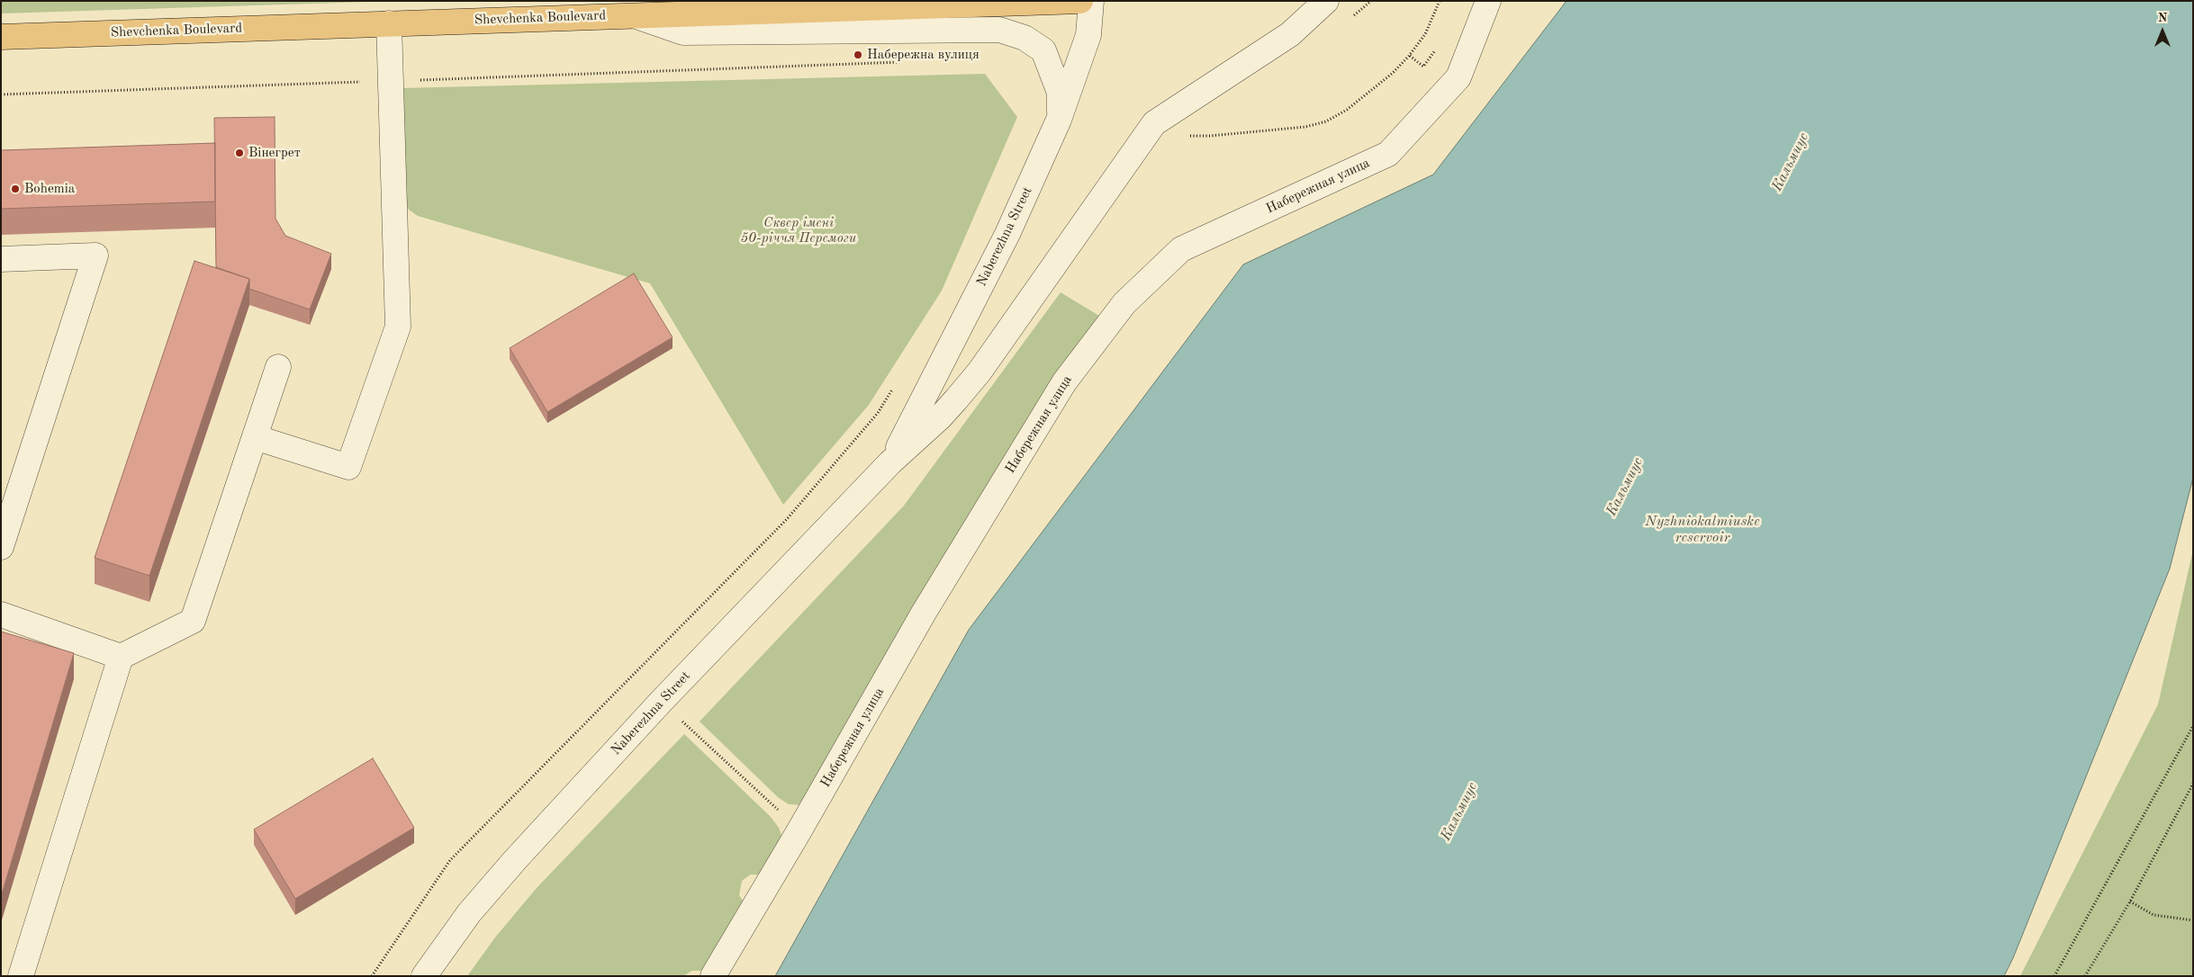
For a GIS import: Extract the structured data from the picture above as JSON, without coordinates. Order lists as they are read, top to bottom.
{
  "streets": {
    "main road": ["Shevchenka Boulevard"],
    "street": ["Набережная улица", "Naberezhna Street"]
  },
  "water": ["Кальмиус", "Nyzhniokalmiuske reservoir"],
  "parks": ["Сквер імені 50-річчя Перемоги"],
  "places": ["Набережна вулиця", "Вінегрет", "Bohemia"],
  "north": "top"
}
